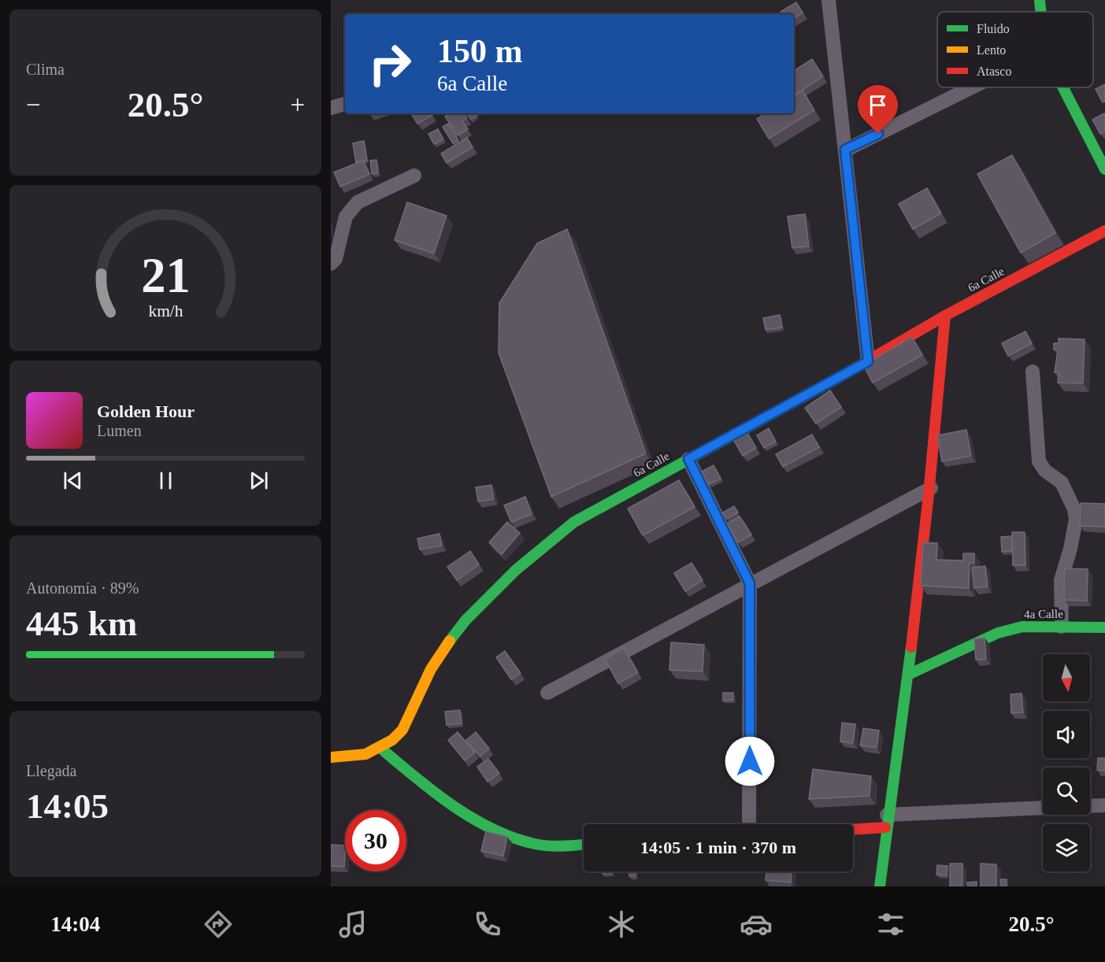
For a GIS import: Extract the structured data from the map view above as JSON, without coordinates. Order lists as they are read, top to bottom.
{
  "streets": {
    "street": ["6a Calle", "4a Calle"]
  },
  "legend": ["Fluido", "Lento", "Atasco"],
  "north": "bottom",
  "page": {
    "tile": [
      "Clima",
      ["Autonomía · 89%", "445 km"],
      ["Llegada", "14:05"]
    ],
    "turn": ["150 m", "6a Calle"],
    "heat": ["−", "20.5°", "+"],
    "song": ["Golden Hour", "Lumen"],
    "limit": "30",
    "trip": "14:05 · 1 min · 370 m",
    "tabs": ["14:04", "20.5°"],
    "gauge": ["21", "km/h"]
  }
}
